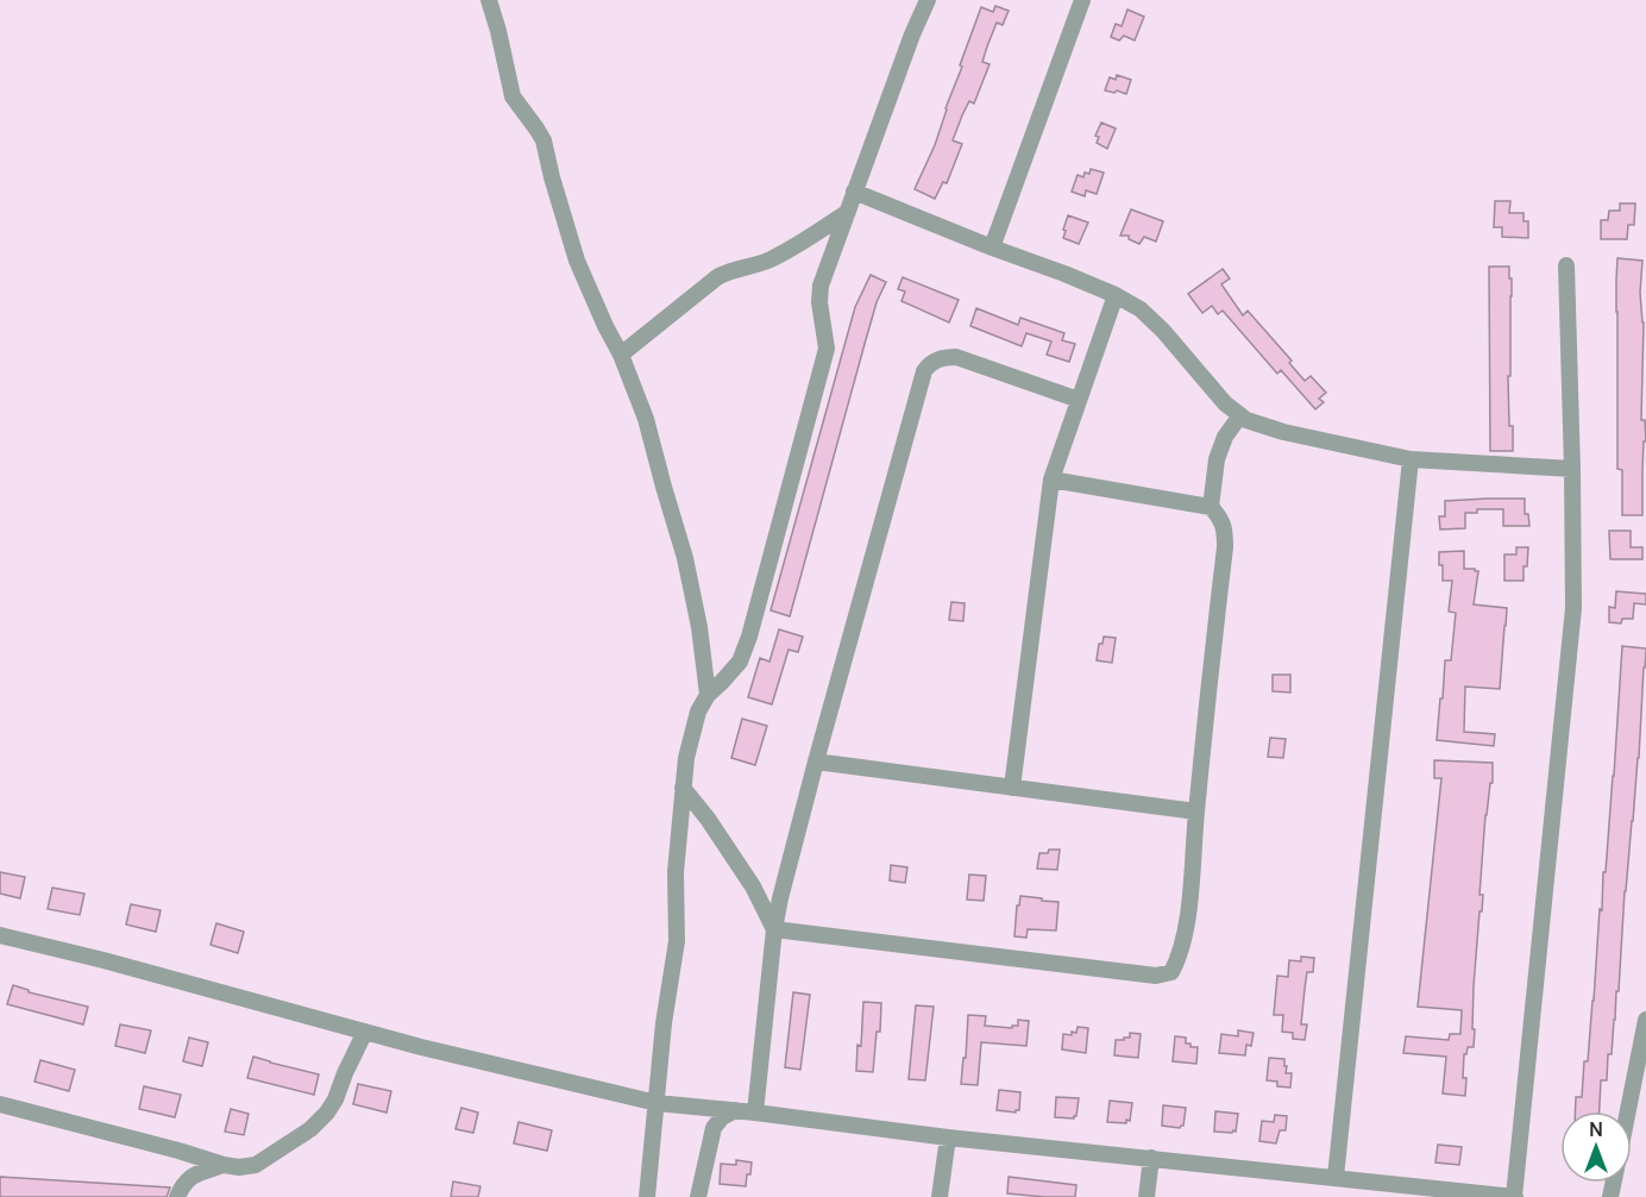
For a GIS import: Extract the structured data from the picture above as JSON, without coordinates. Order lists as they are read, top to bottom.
{
  "north": "top"
}
